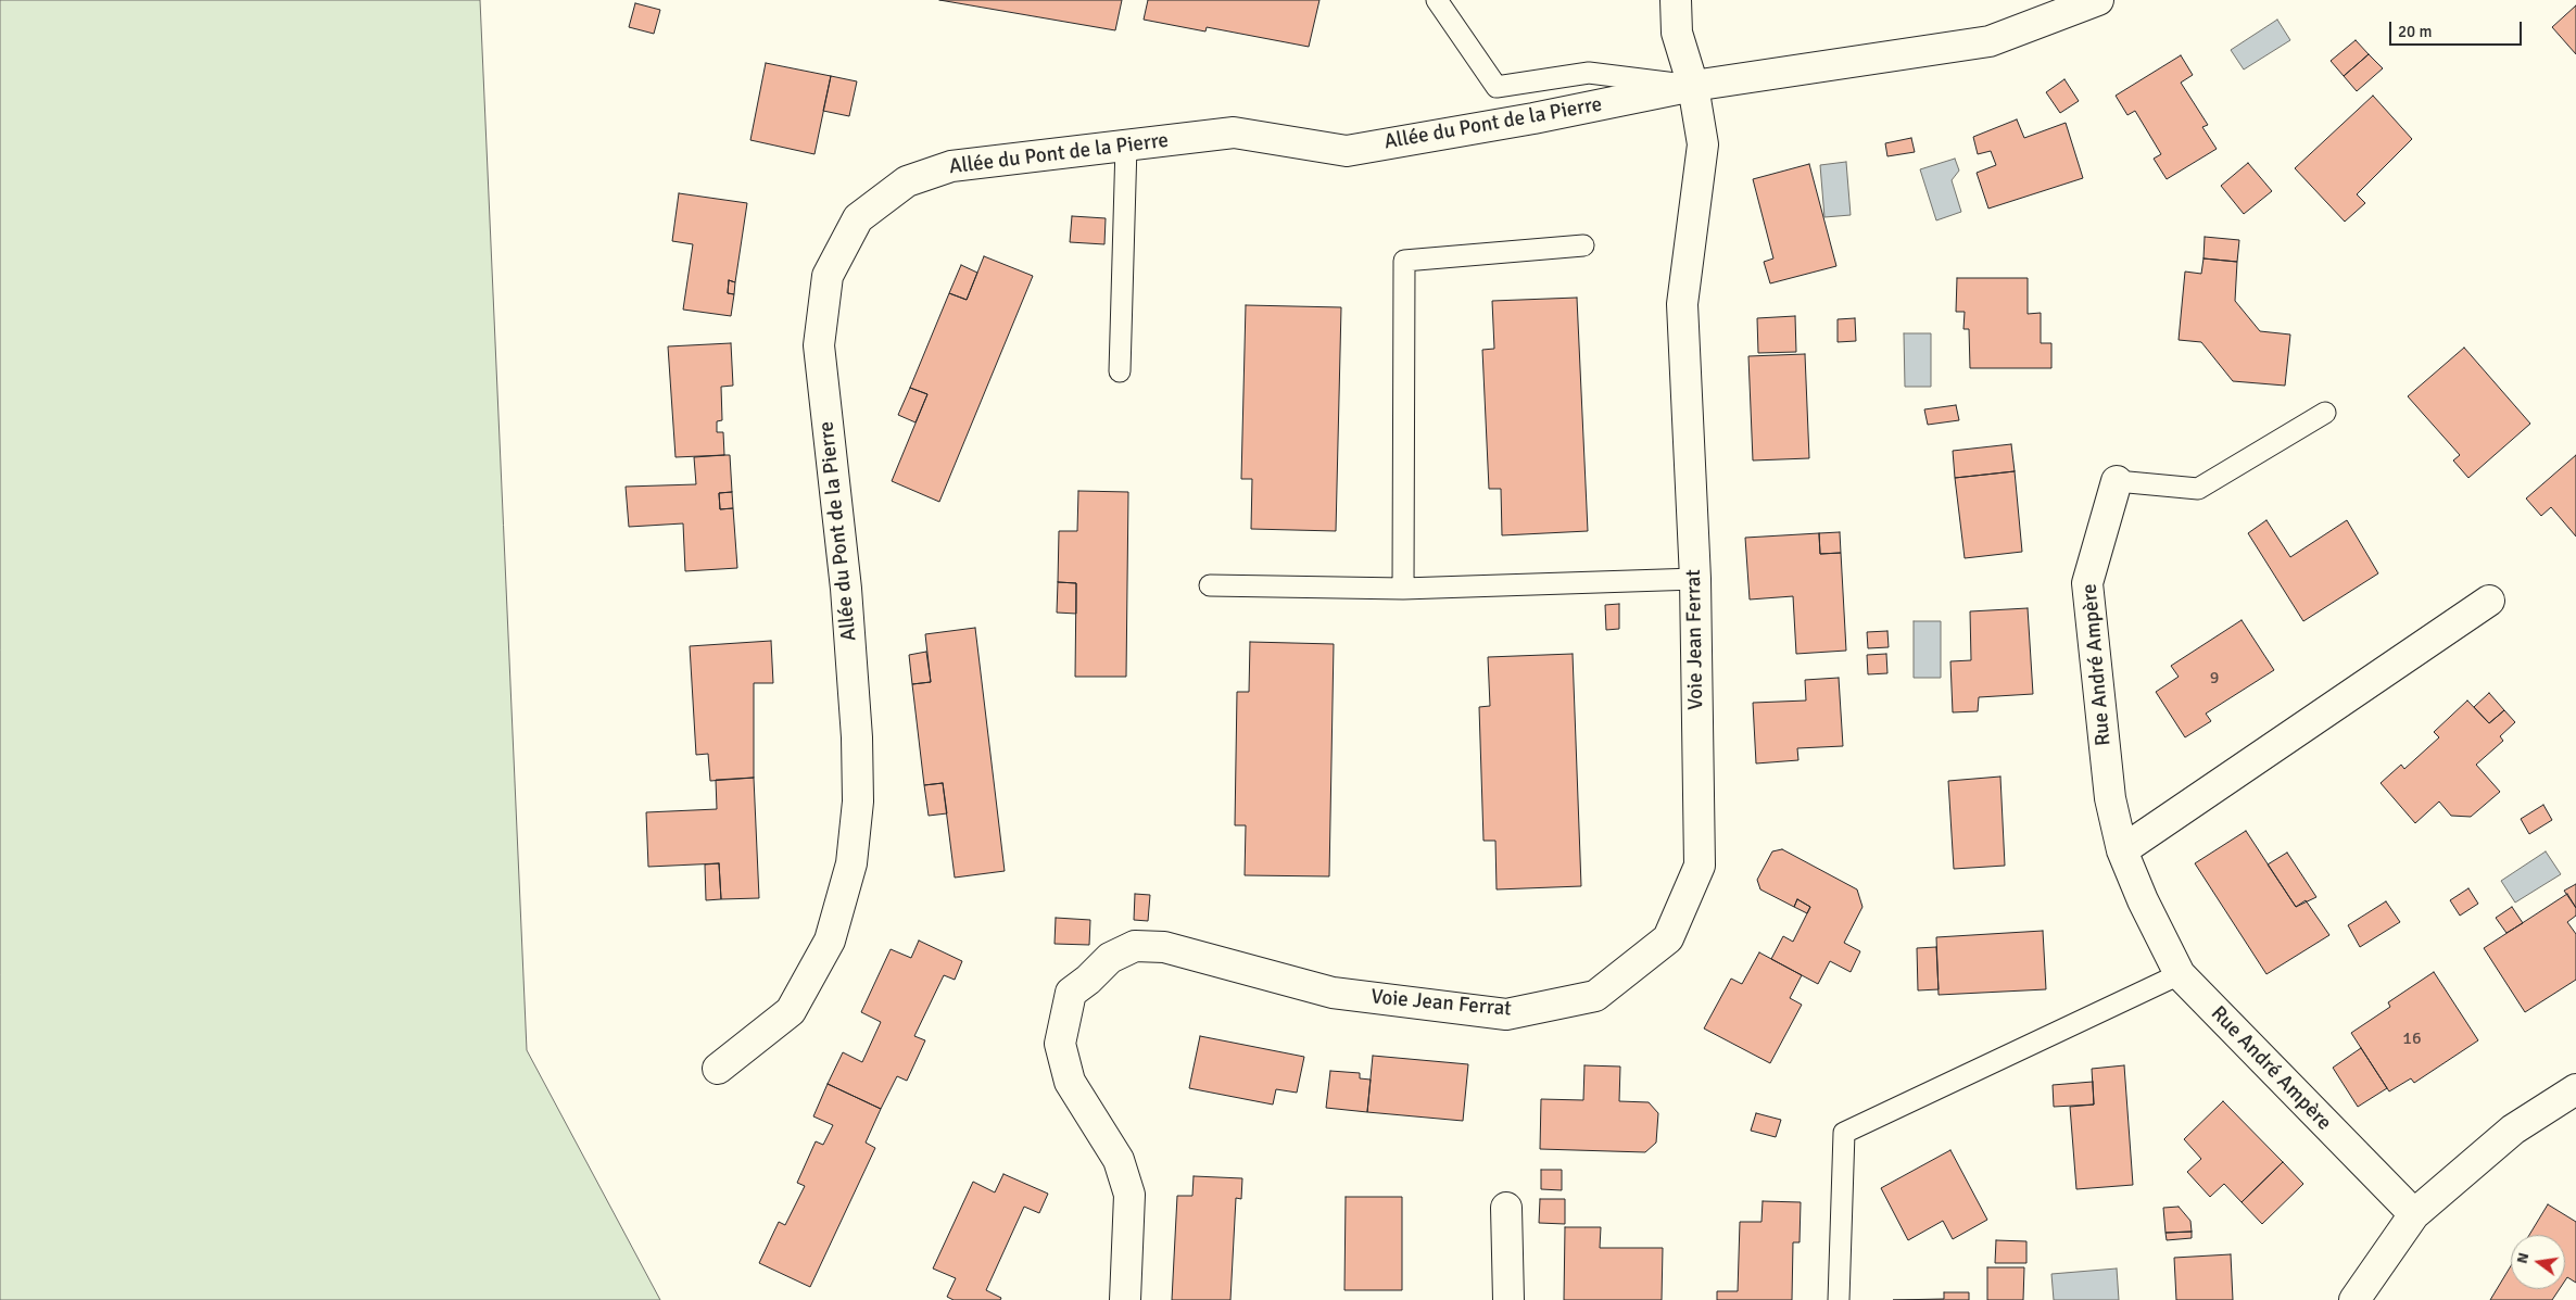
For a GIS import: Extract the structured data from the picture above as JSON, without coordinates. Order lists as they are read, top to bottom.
{
  "streets": {
    "street": ["Allée du Pont de la Pierre", "Voie Jean Ferrat", "Rue André Ampère"]
  },
  "crossings": [
    ["Allée du Pont de la Pierre", "Voie Jean Ferrat"]
  ],
  "house_numbers": ["9", "16"],
  "scale_bar": "20 m",
  "north": "left"
}
